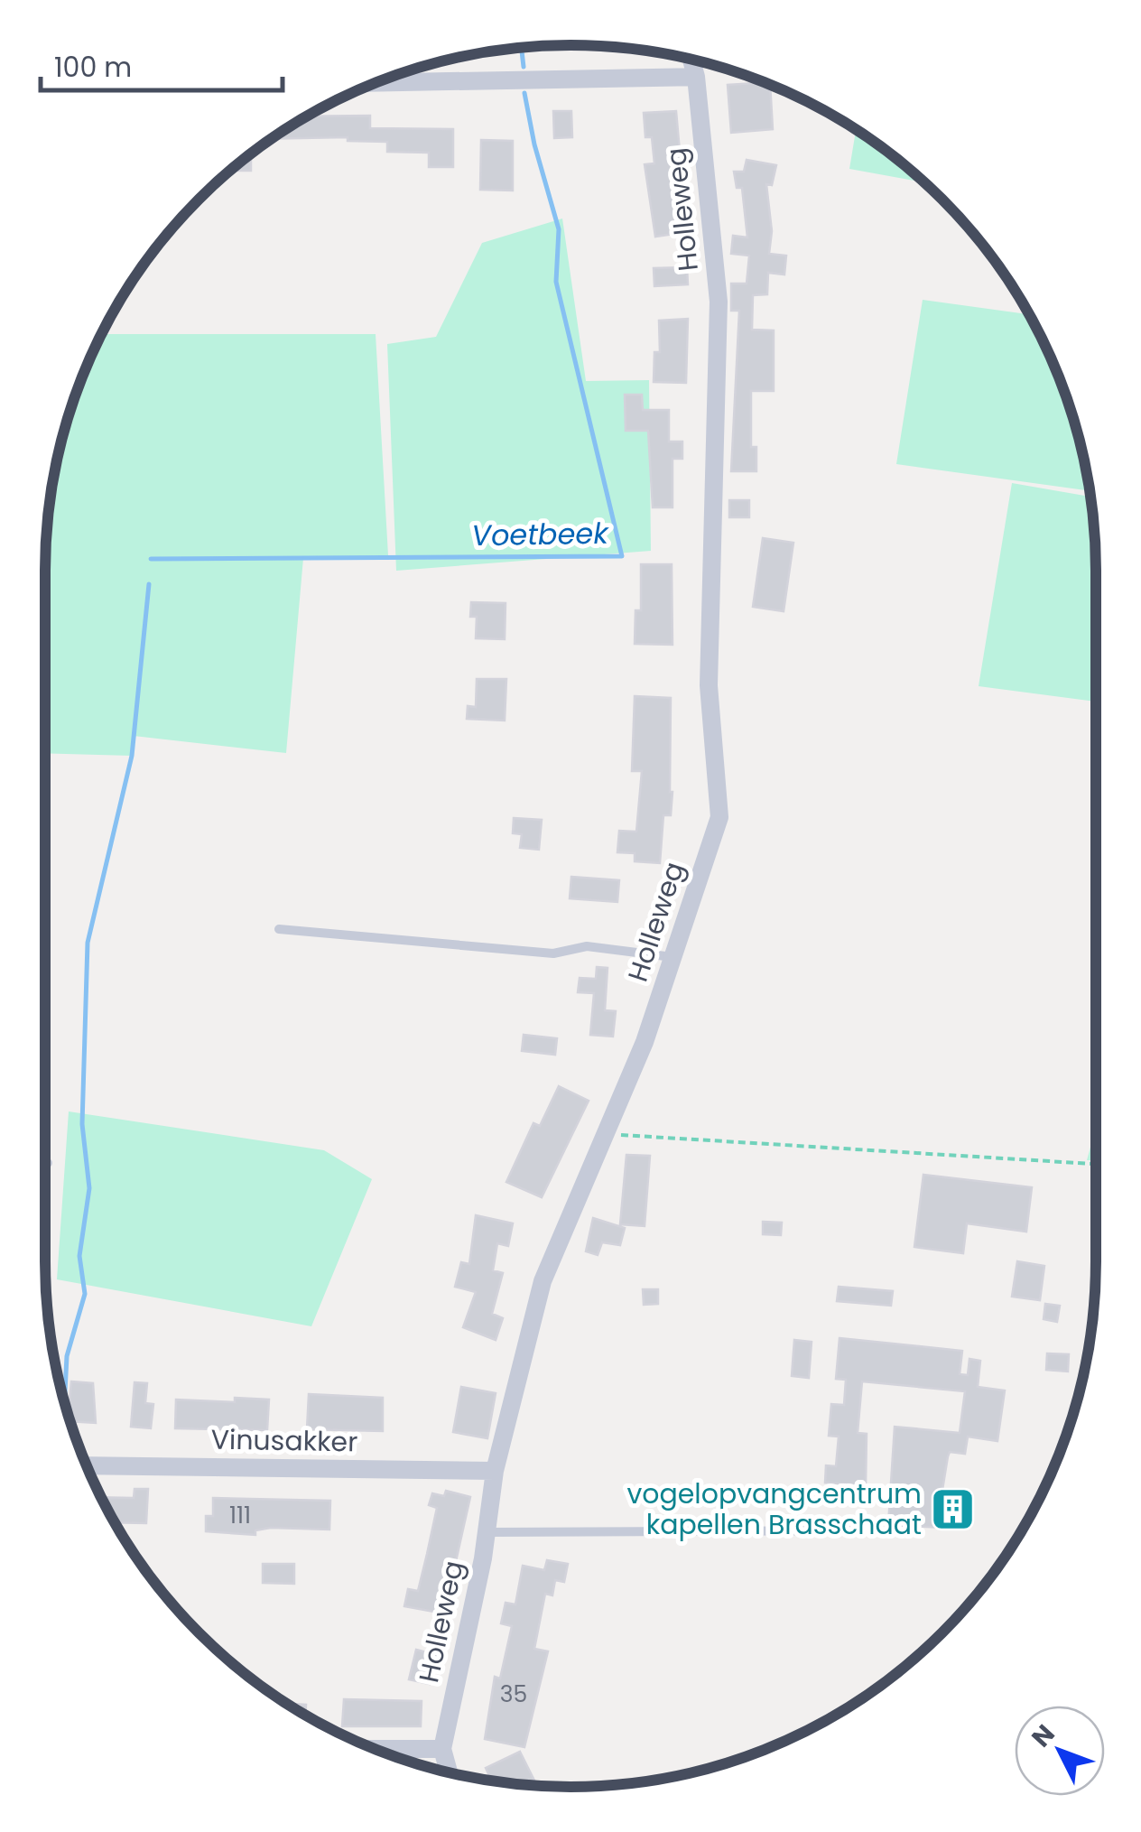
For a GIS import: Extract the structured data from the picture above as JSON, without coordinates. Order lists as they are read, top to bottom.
{
  "streets": {
    "street": ["Holleweg", "Vinusakker"]
  },
  "crossings": [
    ["Holleweg", "Vinusakker"]
  ],
  "water": ["Voetbeek"],
  "places": {
    "building": ["vogelopvangcentrum kapellen Brasschaat"]
  },
  "house_numbers": ["111", "35"],
  "scale_bar": "100 m",
  "north": "top left"
}
